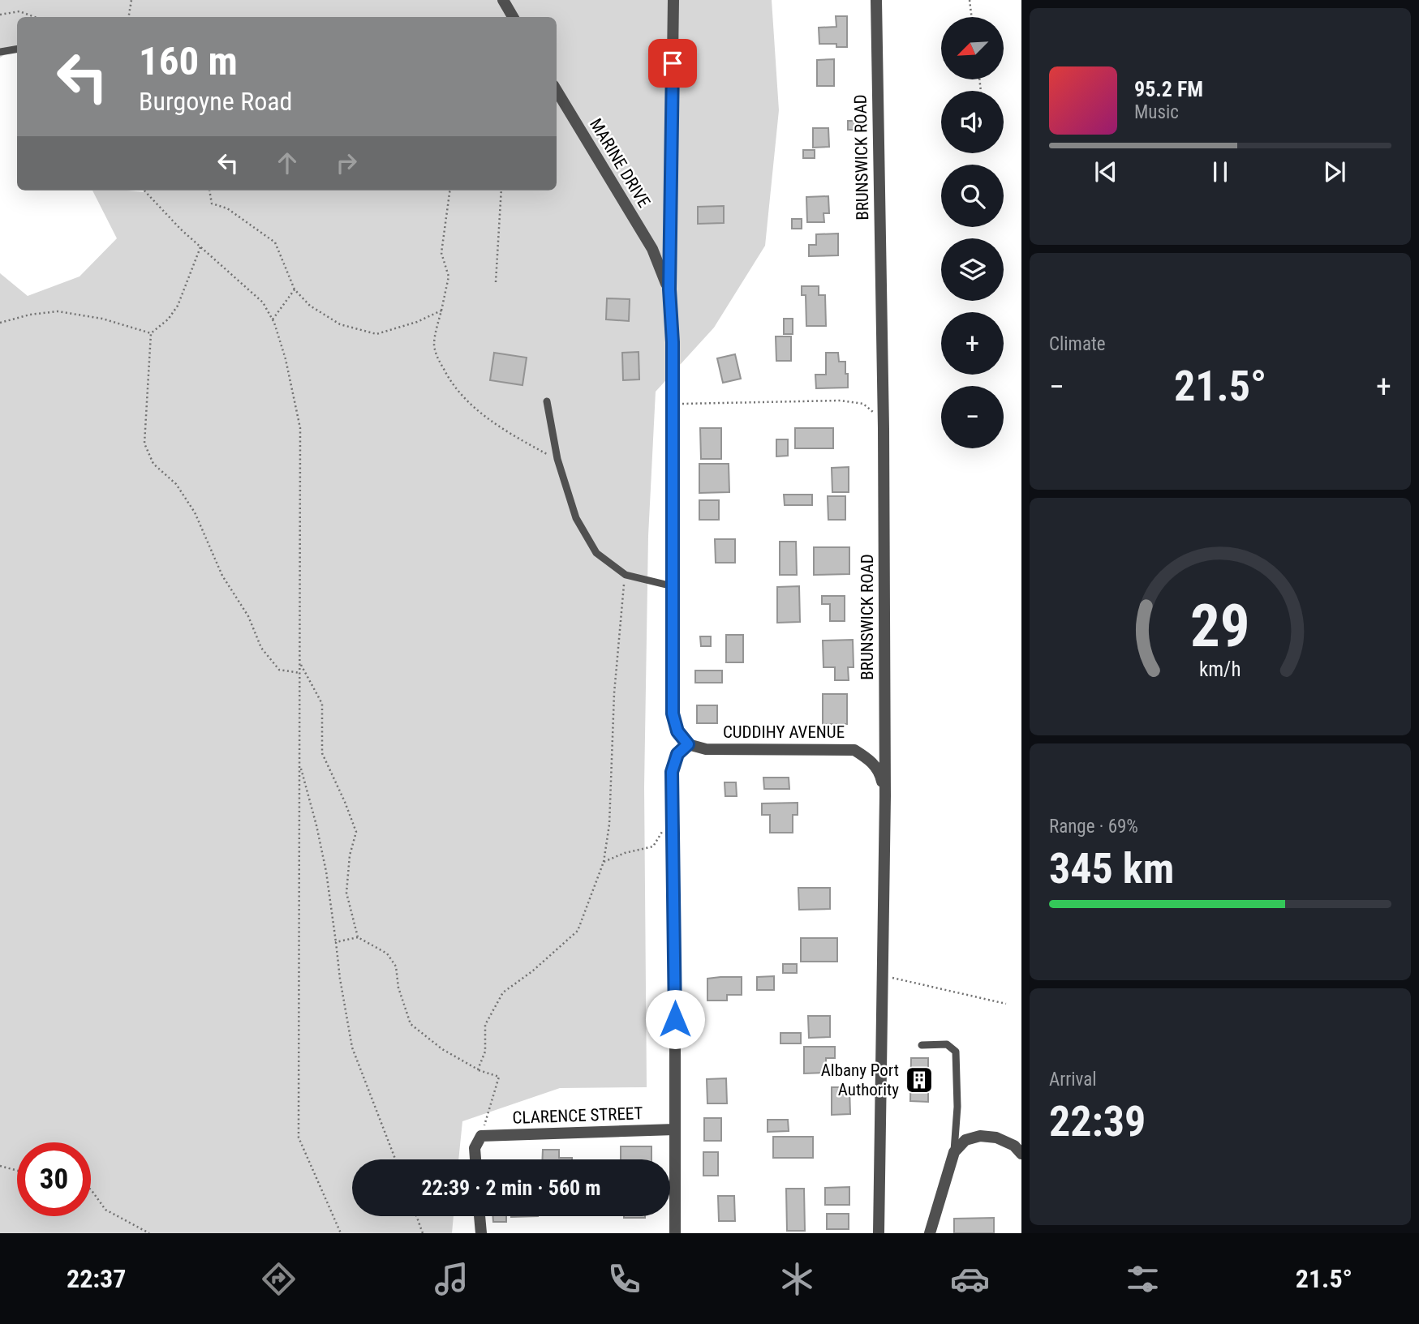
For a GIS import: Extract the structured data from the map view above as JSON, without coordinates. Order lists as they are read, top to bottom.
{
  "streets": {
    "street": [
      "BRUNSWICK ROAD",
      "MARINE DRIVE",
      "CUDDIHY AVENUE",
      "CLARENCE STREET"
    ]
  },
  "crossings": [
    ["BRUNSWICK ROAD", "CUDDIHY AVENUE"]
  ],
  "places": {
    "building": ["Albany Port Authority"]
  },
  "north": "bottom left",
  "page": {
    "map_buttons": ["+", "−"],
    "turn": ["160 m", "Burgoyne Road"],
    "song": ["95.2 FM", "Music"],
    "tile": [
      "Climate",
      ["Range · 69%", "345 km"],
      ["Arrival", "22:39"]
    ],
    "heat": ["−", "21.5°", "+"],
    "limit": "30",
    "trip": "22:39 · 2 min · 560 m",
    "tabs": ["22:37", "21.5°"],
    "gauge": ["29", "km/h"]
  }
}
